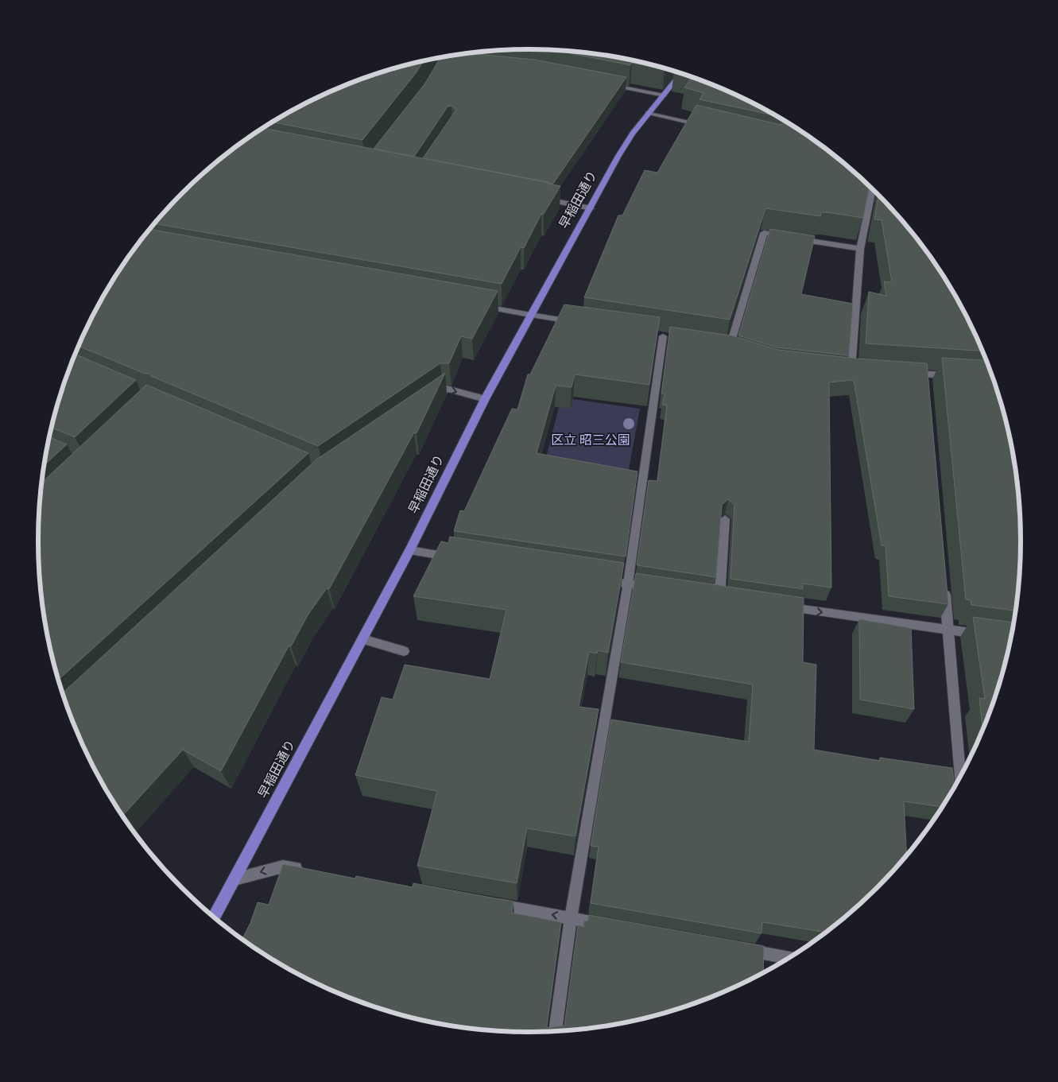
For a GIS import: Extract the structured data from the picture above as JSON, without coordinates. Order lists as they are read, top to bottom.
{
  "streets": {
    "main road": ["早稲田通り"]
  },
  "parks": ["区立 昭三公園"]
}
